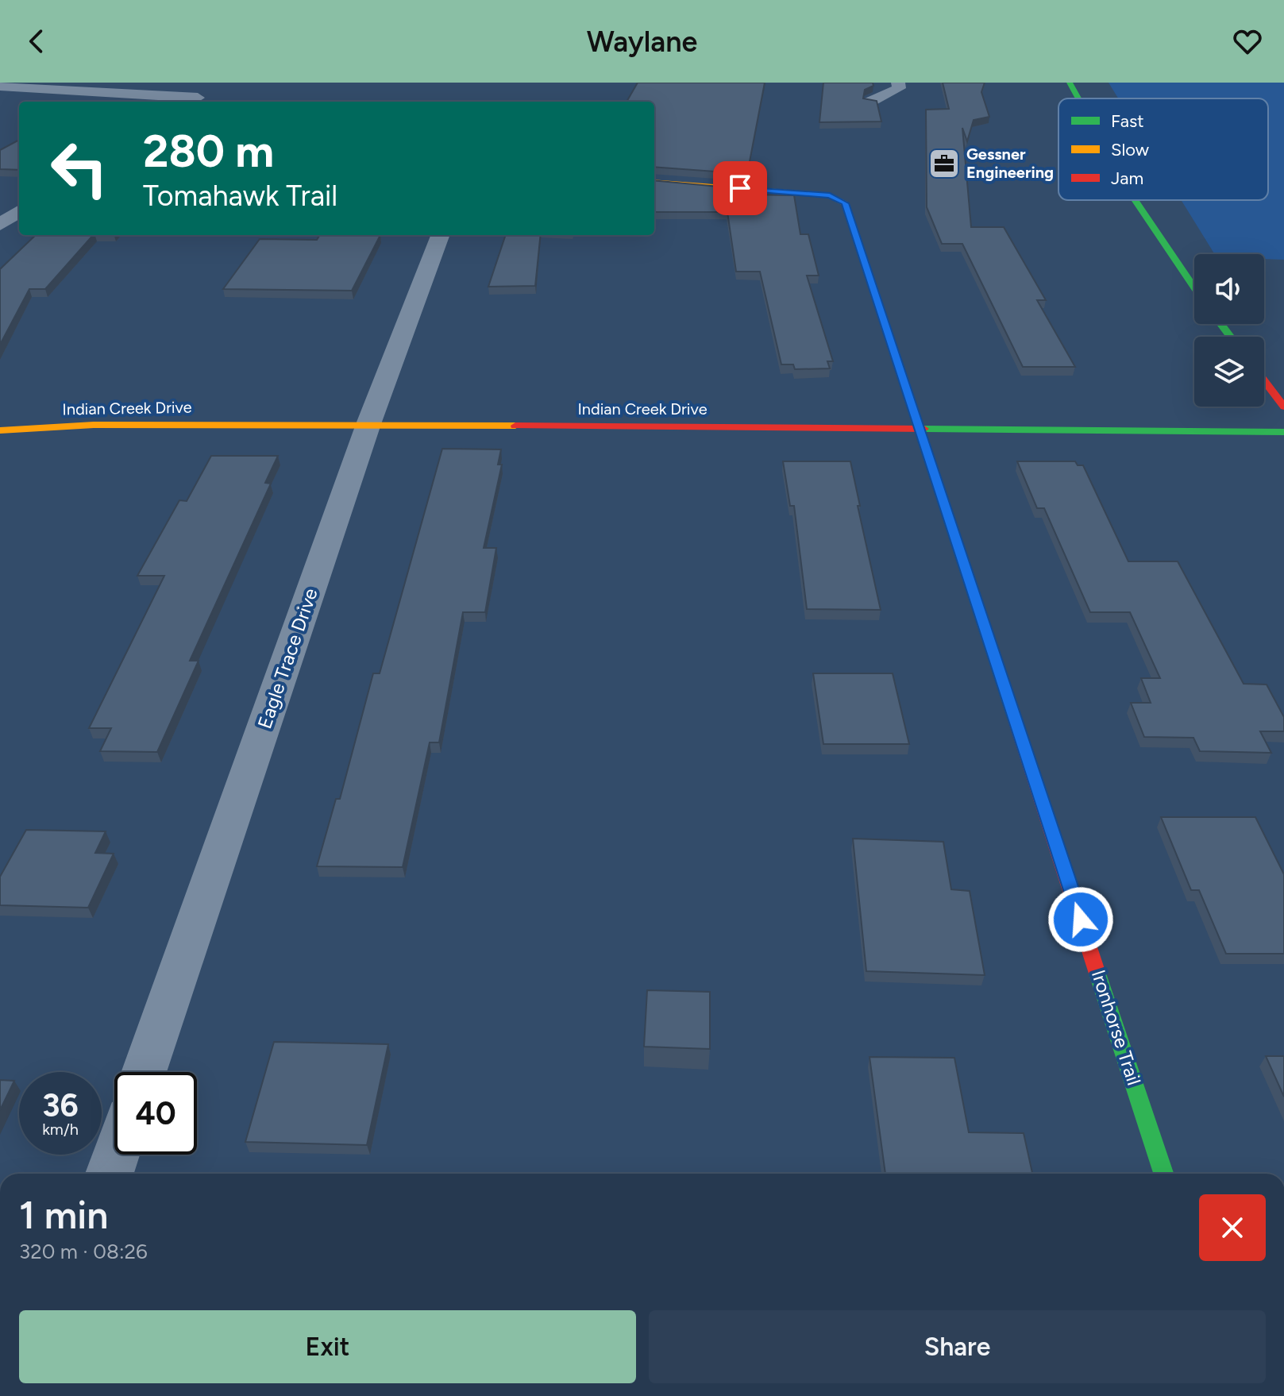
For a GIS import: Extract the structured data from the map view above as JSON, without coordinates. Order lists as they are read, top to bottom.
{
  "streets": {
    "street": ["Indian Creek Drive", "Eagle Trace Drive", "Ironhorse Trail"]
  },
  "crossings": [
    ["Indian Creek Drive", "Eagle Trace Drive"],
    ["Indian Creek Drive", "Ironhorse Trail"]
  ],
  "places": {
    "office": ["Gessner Engineering"]
  },
  "legend": ["Fast", "Slow", "Jam"],
  "page": {
    "header": "Waylane",
    "turn": ["280 m", "Tomahawk Trail"],
    "speed": "36 km/h",
    "limit": "40",
    "heading": ["1 min", "320 m · 08:26"],
    "buttons": ["Exit", "Share"]
  }
}
